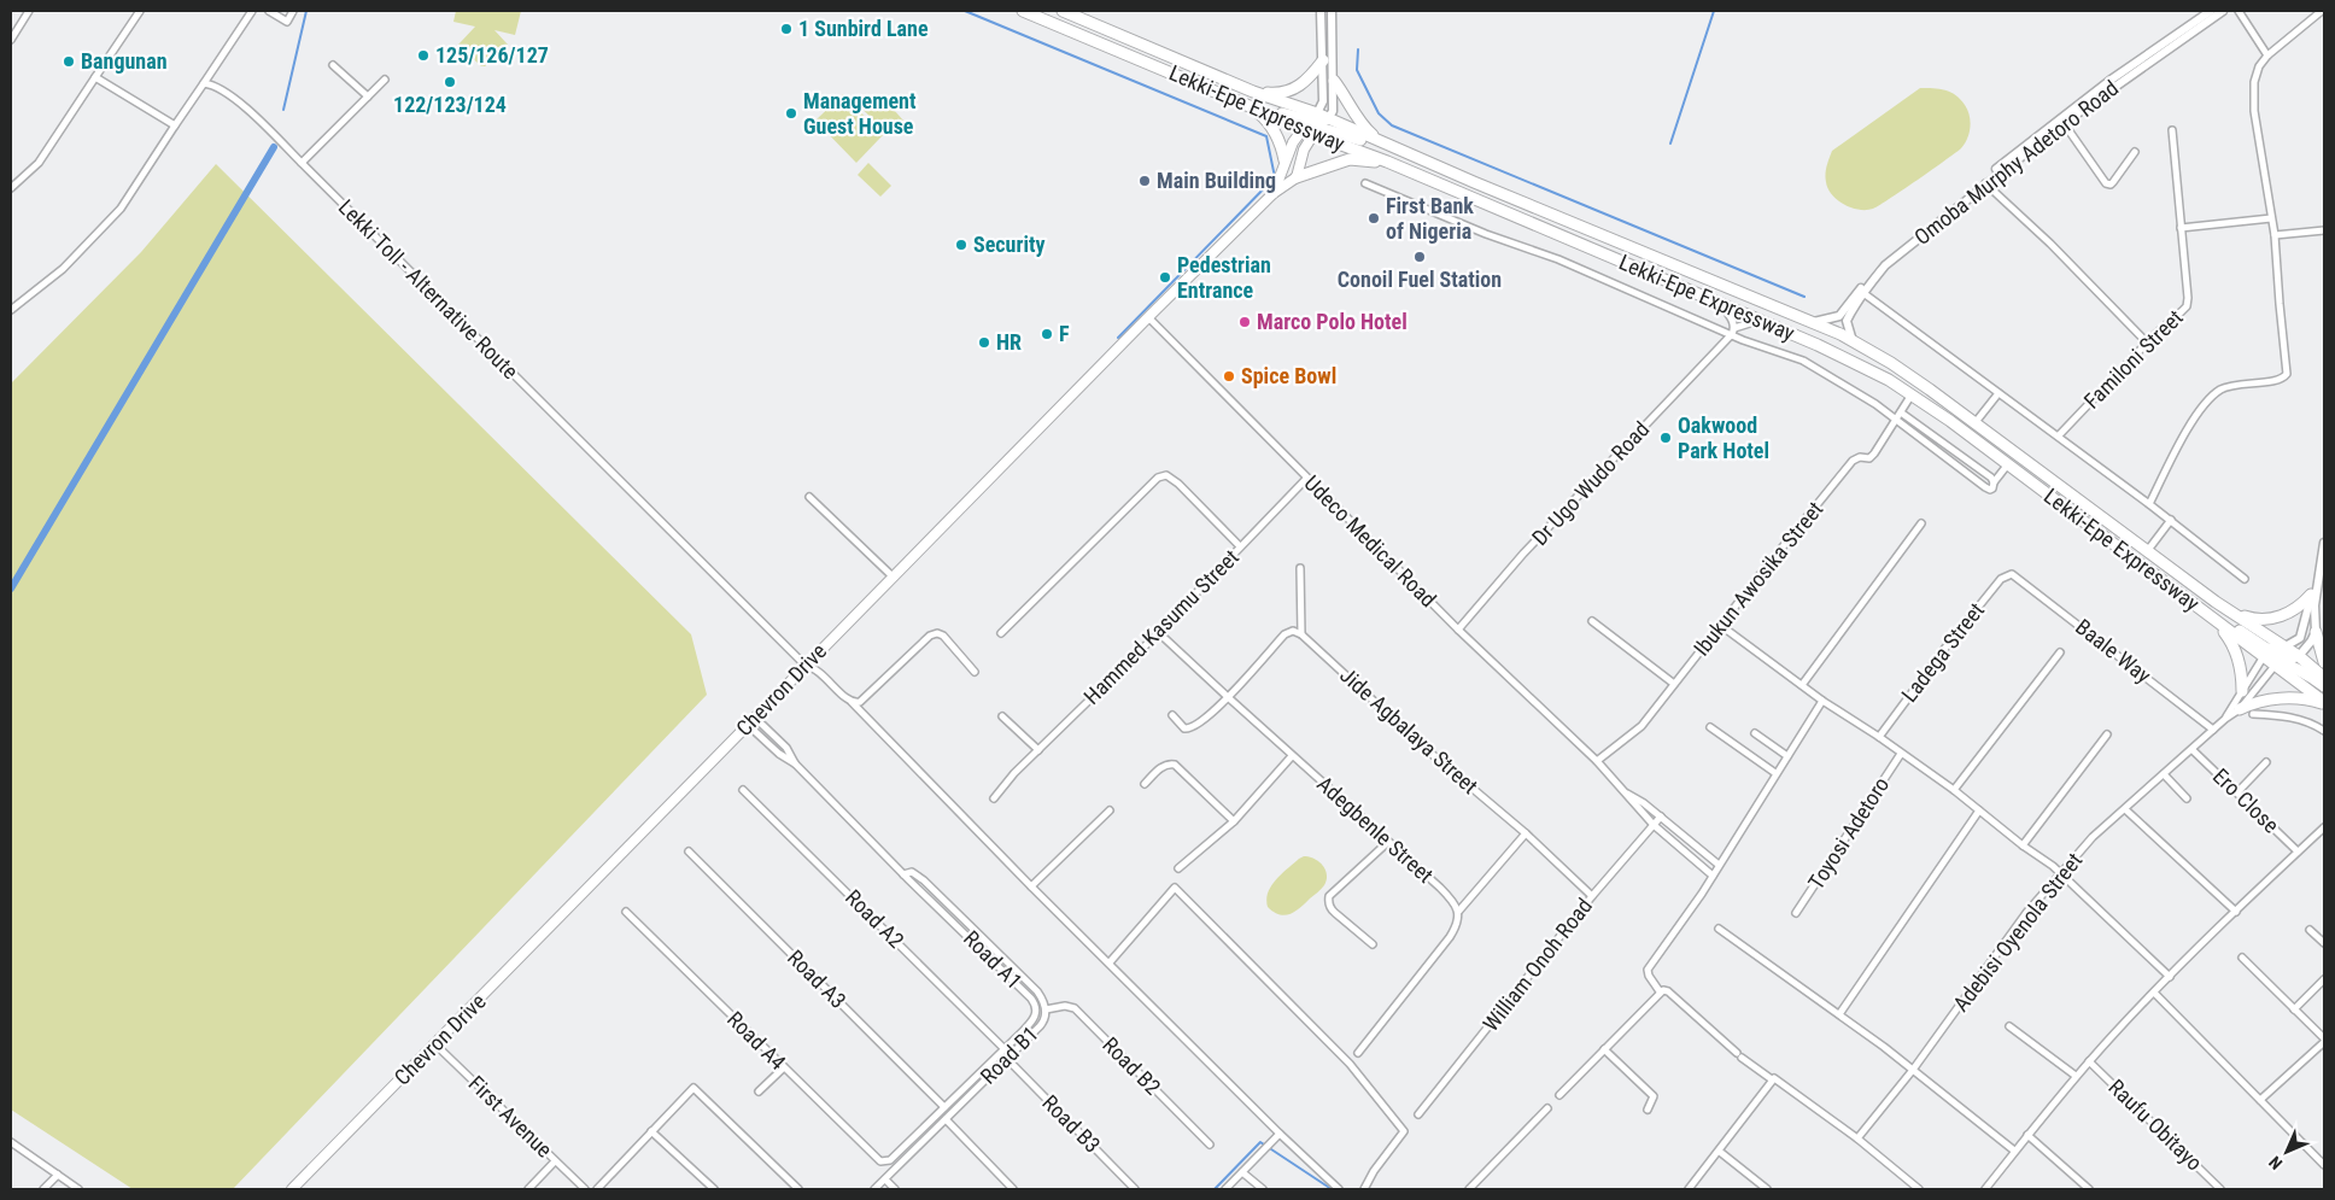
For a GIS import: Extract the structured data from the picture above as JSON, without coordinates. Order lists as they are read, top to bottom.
{
  "streets": {
    "highway": ["Lekki-Epe Expressway"],
    "main road": ["Chevron Drive"],
    "street": [
      "Omoba Murphy Adetoro Road",
      "Lekki Toll - Alternative Route",
      "Familoni Street",
      "Dr Ugo Wudo Road",
      "Udeco Medical Road",
      "Ibukun Awosika Street",
      "Hammed Kasumu Street",
      "Baale Way",
      "Ladega Street",
      "Jide Agbalaya Street",
      "Ero Close",
      "Adegbenle Street",
      "Toyosi Adetoro",
      "Road A2",
      "Adebisi Oyenola Street",
      "Road A1",
      "William Onoh Road",
      "Road A3",
      "Road A4",
      "Road B1",
      "Road B2",
      "First Avenue",
      "Road B3",
      "Raufu Obitayo"
    ]
  },
  "crossings": [
    ["Lekki-Epe Expressway", "Omoba Murphy Adetoro Road"],
    ["Lekki-Epe Expressway", "Ibukun Awosika Street"],
    ["Lekki-Epe Expressway", "Chevron Drive"],
    ["Lekki Toll - Alternative Route", "Chevron Drive"],
    ["Dr Ugo Wudo Road", "Udeco Medical Road"],
    ["Udeco Medical Road", "Ibukun Awosika Street"],
    ["Udeco Medical Road", "Hammed Kasumu Street"],
    ["Udeco Medical Road", "Chevron Drive"],
    ["Hammed Kasumu Street", "Adegbenle Street"],
    ["Baale Way", "Ladega Street"],
    ["Baale Way", "Adebisi Oyenola Street"],
    ["Chevron Drive", "First Avenue"],
    ["Jide Agbalaya Street", "William Onoh Road"],
    ["Ero Close", "Adebisi Oyenola Street"],
    ["Road A2", "Road A1"],
    ["Road A1", "Road A3"],
    ["Road A1", "Road A4"],
    ["Road A1", "Road B1"],
    ["Road B1", "Road B2"],
    ["Road B1", "Road B3"]
  ],
  "places": [
    "1 Sunbird Lane",
    "125/126/127",
    "Bangunan",
    "122/123/124",
    "Management Guest House",
    "Main Building",
    "First Bank of Nigeria",
    "Security",
    "Conoil Fuel Station",
    "Pedestrian Entrance",
    "Marco Polo Hotel",
    "F",
    "HR",
    "Spice Bowl",
    "Oakwood Park Hotel"
  ],
  "north": "bottom left"
}
